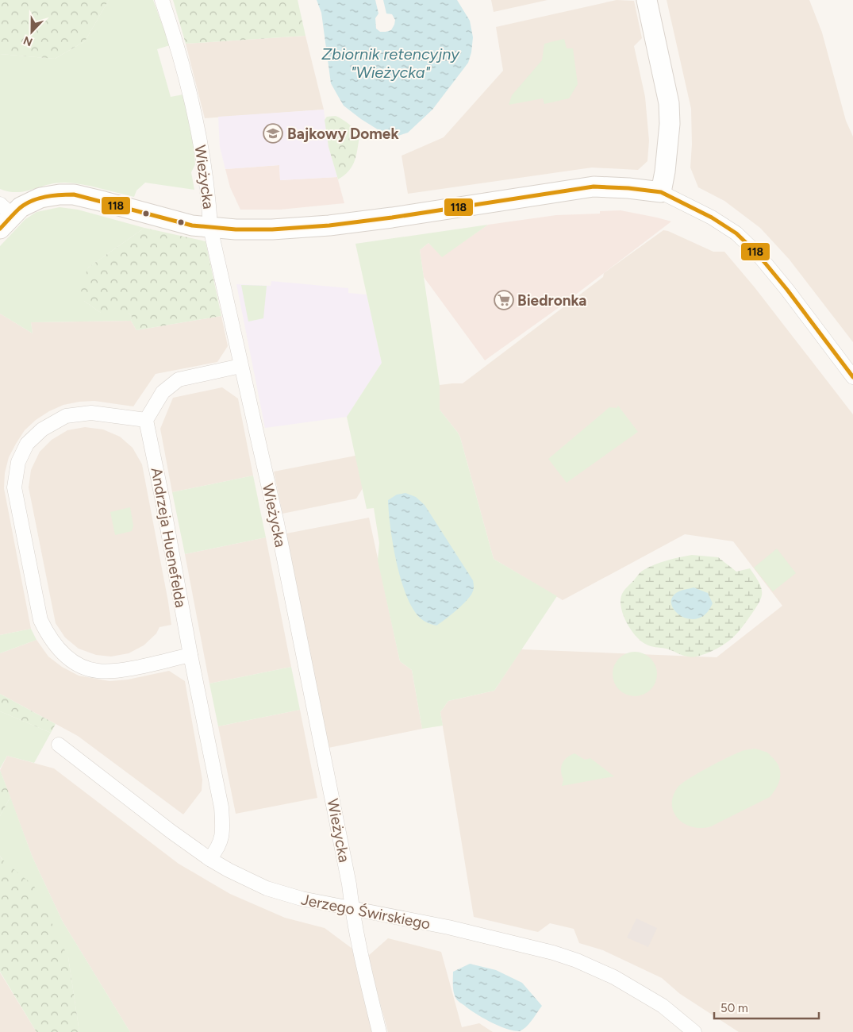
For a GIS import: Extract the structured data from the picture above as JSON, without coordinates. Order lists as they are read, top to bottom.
{
  "streets": {
    "street": ["Wieżycka", "Andrzeja Huenefelda", "Jerzego Świrskiego"]
  },
  "crossings": [
    ["Wieżycka", "Jerzego Świrskiego"],
    ["Andrzeja Huenefelda", "Jerzego Świrskiego"]
  ],
  "water": ["Zbiornik retencyjny \"Wieżycka\""],
  "places": {
    "school or university": ["Bajkowy Domek"],
    "supermarket": ["Biedronka"]
  },
  "lines": ["transit line 118"],
  "scale_bar": "50 m",
  "north": "bottom"
}
